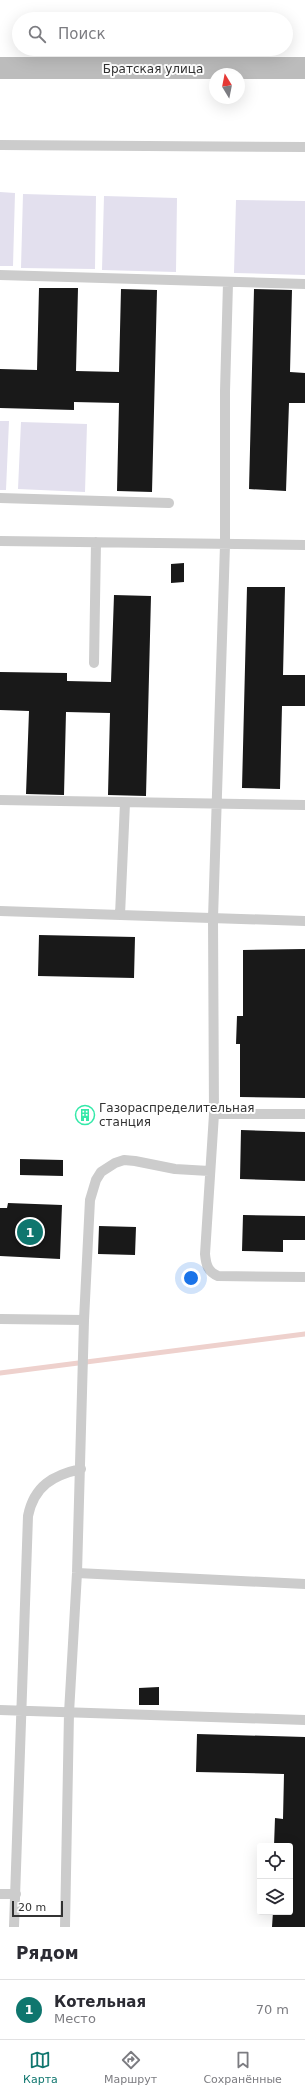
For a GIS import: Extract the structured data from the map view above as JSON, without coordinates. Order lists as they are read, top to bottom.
{
  "streets": {
    "main road": ["Братская улица"]
  },
  "places": {
    "building": ["Газораспределительная станция"]
  },
  "scale_bar": "20 m",
  "north": "top",
  "page": {
    "search": "Поиск",
    "pins": "1",
    "scale": "20 m",
    "heading": "Рядом",
    "list": [
      {
        "mark": "1",
        "name": "Котельная",
        "note": "Место",
        "value": "70 m"
      }
    ],
    "nav": ["Карта", "Маршрут", "Сохранённые"]
  }
}
